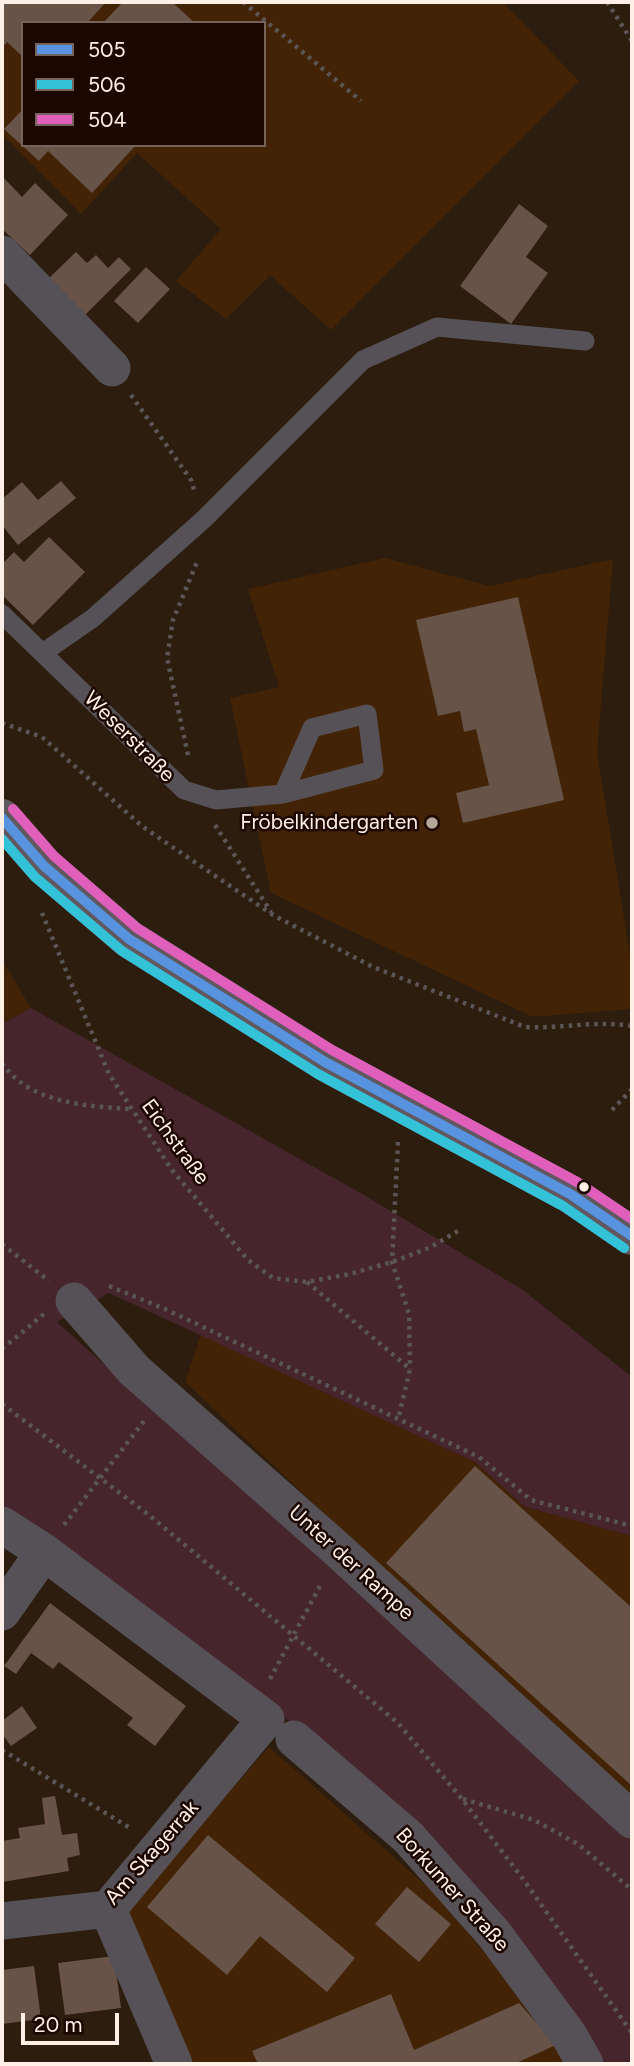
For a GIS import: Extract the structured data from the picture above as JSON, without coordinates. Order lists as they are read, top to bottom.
{
  "streets": {
    "street": ["Unter der Rampe", "Am Skagerrak", "Borkumer Straße"],
    "lane": ["Weserstraße"],
    "path": ["Eichstraße"]
  },
  "crossings": [
    ["Am Skagerrak", "Borkumer Straße"]
  ],
  "places": ["Fröbelkindergarten"],
  "lines": ["transit line 504", "transit line 505", "transit line 506"],
  "legend": ["505", "506", "504"],
  "scale_bar": "20 m"
}
